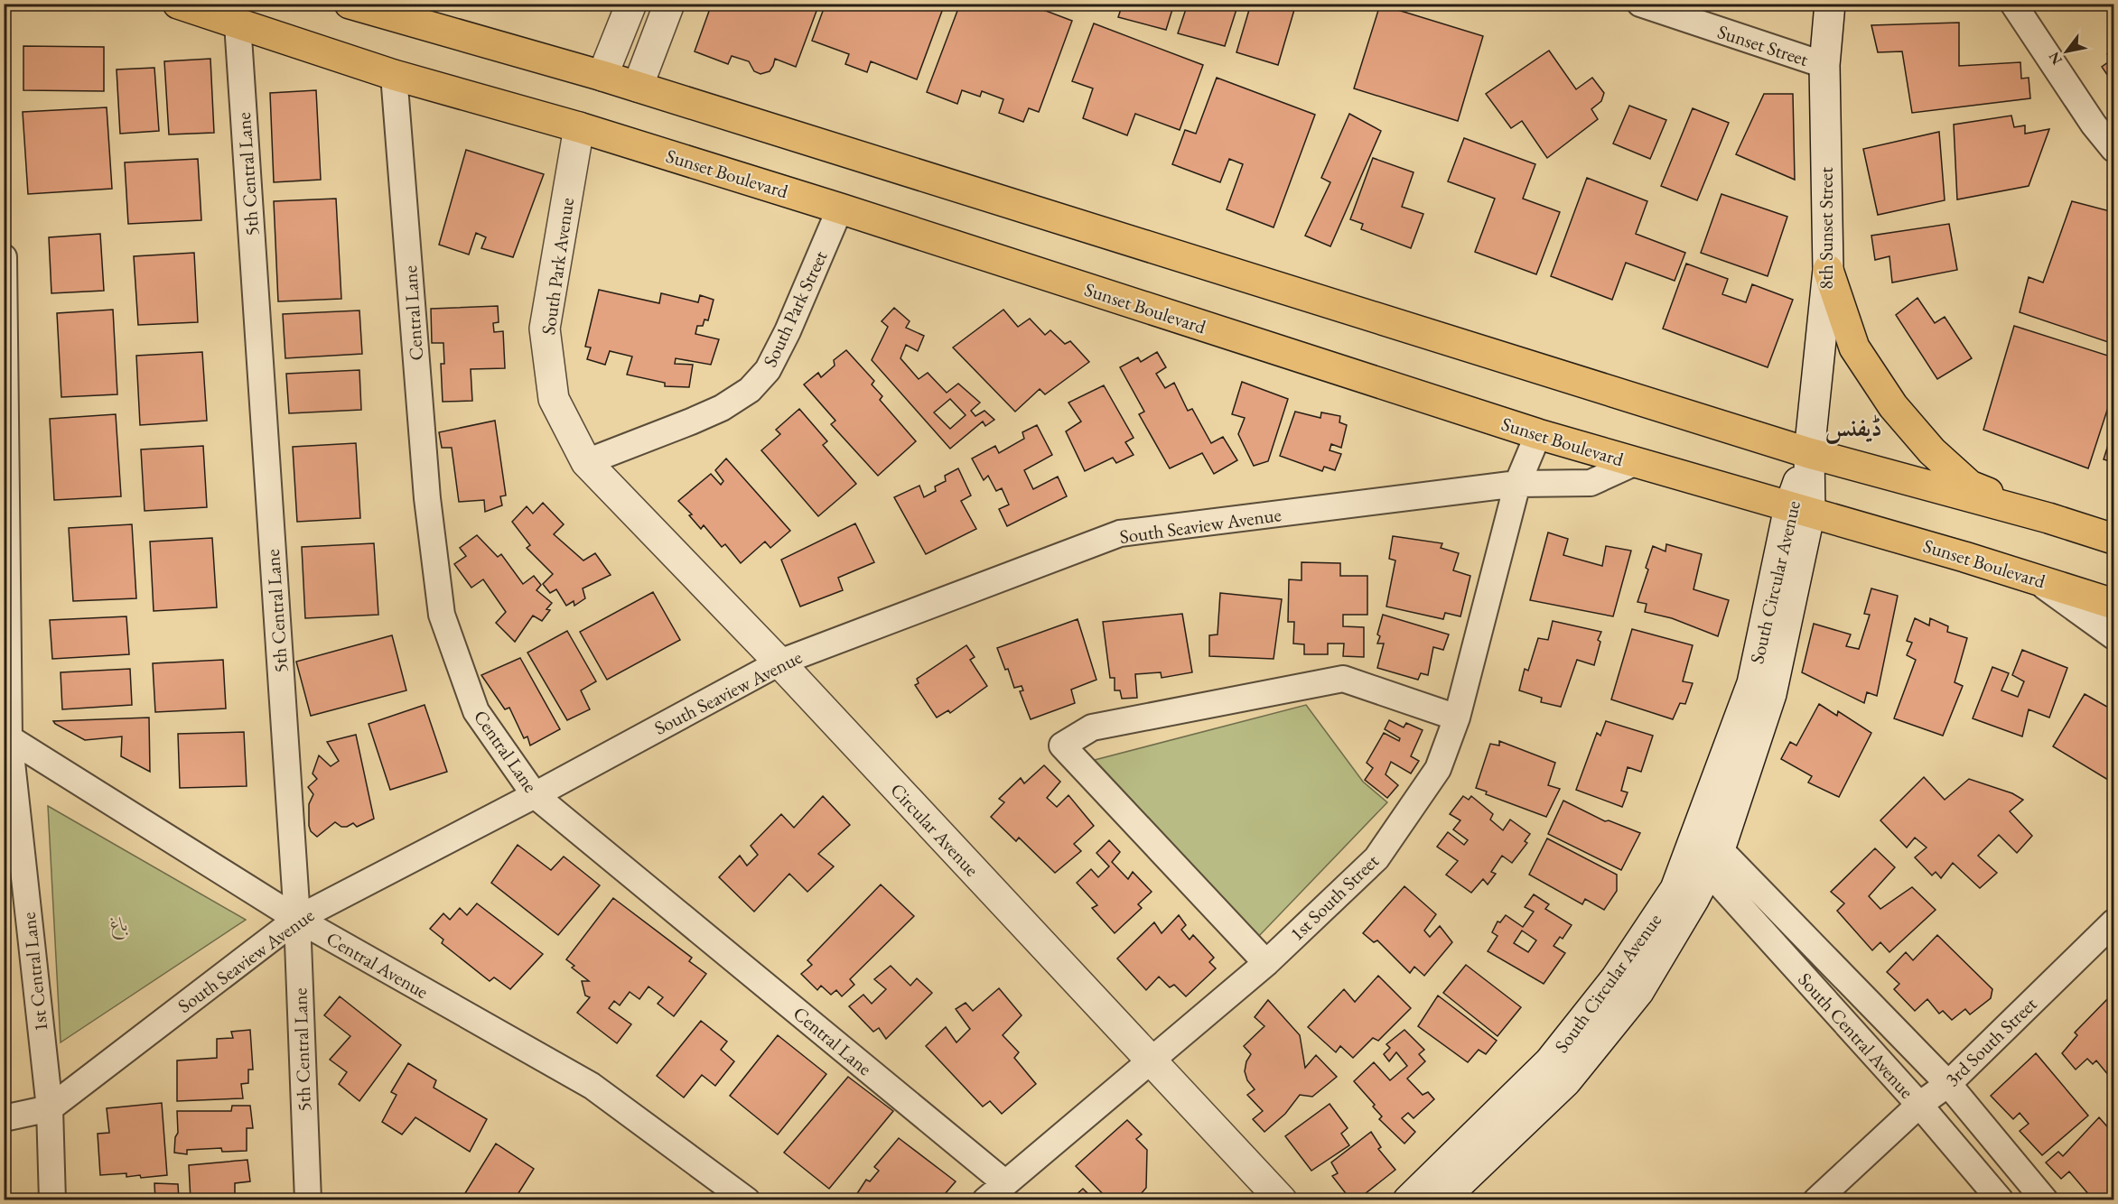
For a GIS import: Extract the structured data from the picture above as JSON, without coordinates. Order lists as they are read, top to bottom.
{
  "streets": {
    "main road": [
      "Sunset Boulevard",
      "8th Sunset Street",
      "South Park Avenue",
      "South Circular Avenue",
      "Circular Avenue"
    ],
    "street": [
      "Sunset Street",
      "5th Central Lane",
      "South Park Street",
      "Central Lane",
      "South Seaview Avenue",
      "1st South Street",
      "Central Avenue",
      "1st Central Lane",
      "South Central Avenue",
      "3rd South Street"
    ]
  },
  "crossings": [
    ["Sunset Street", "8th Sunset Street"],
    ["Sunset Boulevard", "5th Central Lane"],
    ["Sunset Boulevard", "South Park Avenue"],
    ["Sunset Boulevard", "South Park Street"],
    ["Sunset Boulevard", "Central Lane"],
    ["Sunset Boulevard", "South Seaview Avenue"],
    ["Sunset Boulevard", "South Circular Avenue"],
    ["5th Central Lane", "South Seaview Avenue"],
    ["5th Central Lane", "Central Avenue"],
    ["8th Sunset Street", "South Circular Avenue"],
    ["South Park Avenue", "South Park Street"],
    ["South Park Avenue", "Circular Avenue"],
    ["South Park Street", "Circular Avenue"],
    ["Central Lane", "South Seaview Avenue"],
    ["Central Lane", "1st South Street"],
    ["South Seaview Avenue", "Circular Avenue"],
    ["South Seaview Avenue", "1st South Street"],
    ["South Seaview Avenue", "Central Avenue"],
    ["South Seaview Avenue", "1st Central Lane"],
    ["South Circular Avenue", "South Central Avenue"],
    ["Circular Avenue", "1st South Street"],
    ["Central Avenue", "1st Central Lane"],
    ["South Central Avenue", "3rd South Street"]
  ],
  "districts": ["ڈیفنس"],
  "parks": ["باغ"],
  "north": "bottom left"
}
